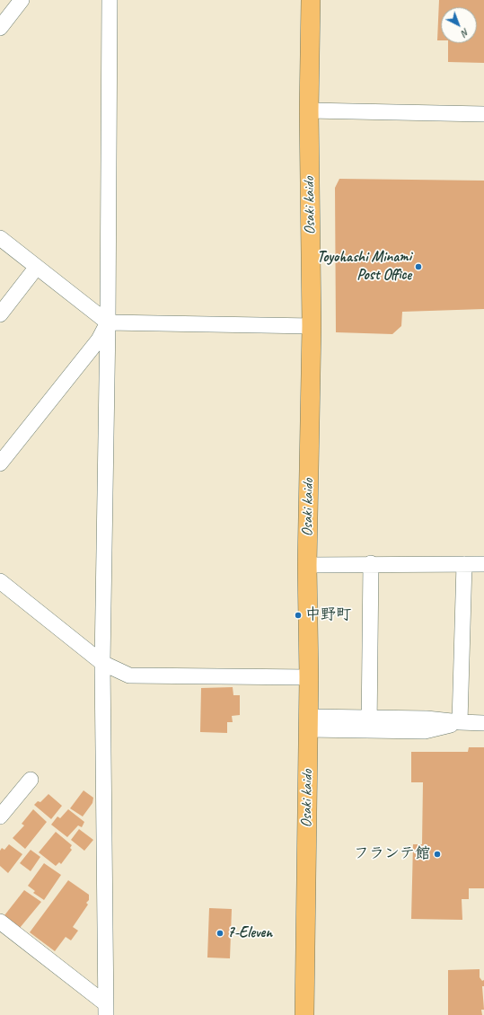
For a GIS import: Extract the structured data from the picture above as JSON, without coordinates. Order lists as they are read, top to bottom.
{
  "streets": {
    "main road": ["Osaki kaido"]
  },
  "places": [
    "Toyohashi Minami Post Office",
    "中野町",
    "フランテ館",
    "7-Eleven"
  ],
  "north": "bottom right"
}
